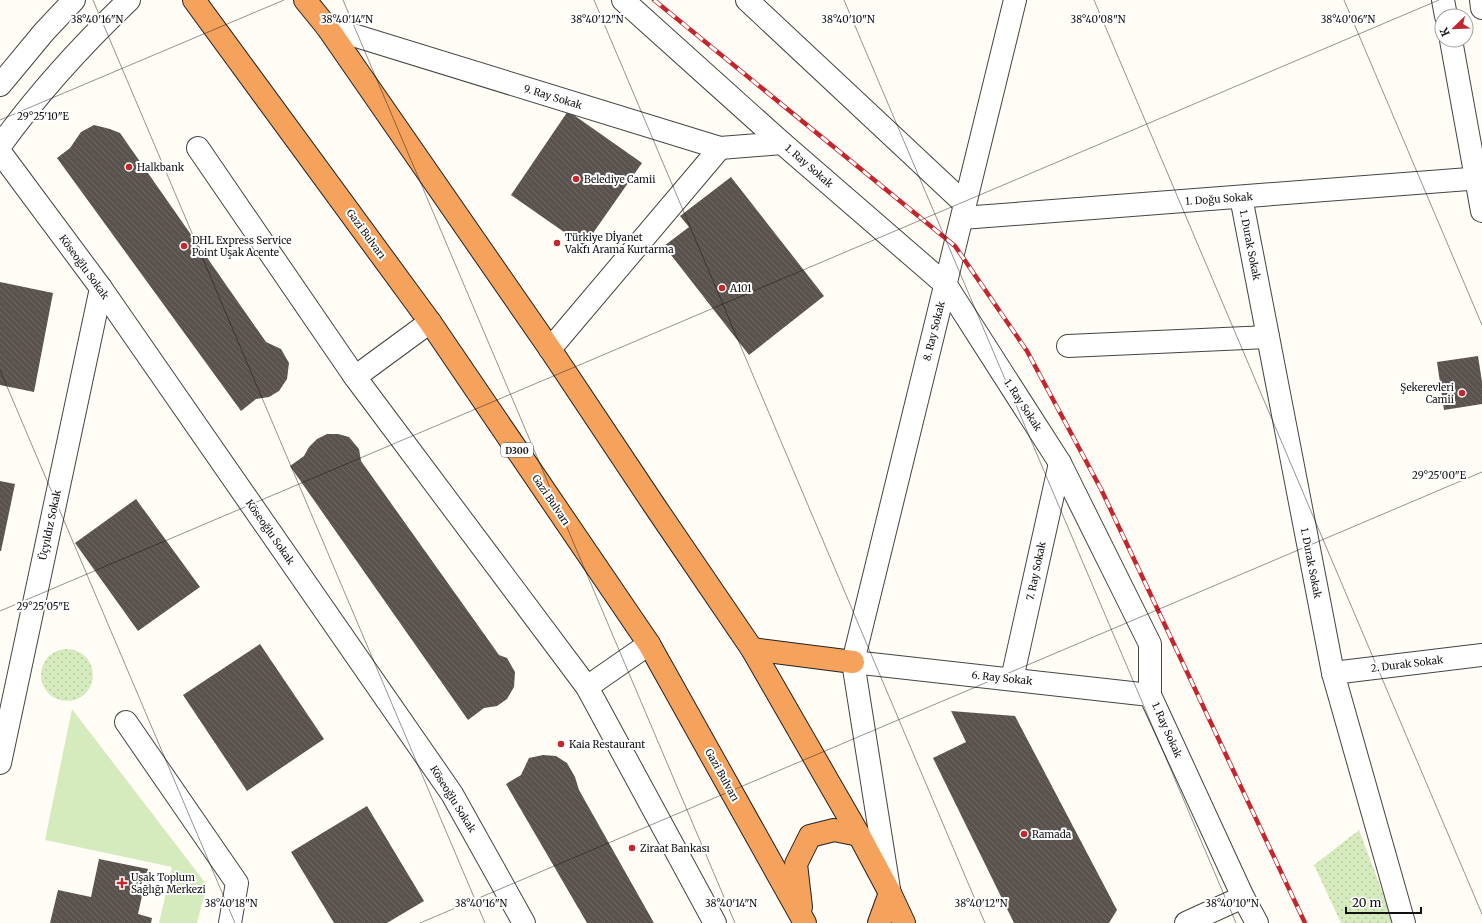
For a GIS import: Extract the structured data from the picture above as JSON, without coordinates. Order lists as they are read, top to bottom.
{
  "streets": {
    "highway": ["Gazi Bulvarı", "D300"],
    "street": [
      "9. Ray Sokak",
      "1. Ray Sokak",
      "1. Doğu Sokak",
      "1. Durak Sokak",
      "Köseoğlu Sokak",
      "8. Ray Sokak",
      "Üçyıldız Sokak",
      "7. Ray Sokak",
      "2. Durak Sokak",
      "6. Ray Sokak"
    ]
  },
  "crossings": [
    ["9. Ray Sokak", "1. Ray Sokak"],
    ["1. Ray Sokak", "8. Ray Sokak"],
    ["1. Ray Sokak", "7. Ray Sokak"],
    ["1. Ray Sokak", "6. Ray Sokak"],
    ["1. Doğu Sokak", "1. Durak Sokak"],
    ["1. Doğu Sokak", "8. Ray Sokak"],
    ["1. Durak Sokak", "2. Durak Sokak"],
    ["Köseoğlu Sokak", "Üçyıldız Sokak"],
    ["8. Ray Sokak", "6. Ray Sokak"],
    ["7. Ray Sokak", "6. Ray Sokak"]
  ],
  "places": {
    "other": [
      "Halkbank",
      "Belediye Camii",
      "Türkiye Dİyanet Vakfı Arama Kurtarma",
      "DHL Express Service Point Uşak Acente",
      "A101",
      "Şekerevleri Camii",
      "Kaia Restaurant",
      "Ramada",
      "Ziraat Bankası"
    ],
    "health": ["Uşak Toplum Sağlığı Merkezi"]
  },
  "scale_bar": "20 m",
  "north": "bottom left",
  "coordinates": [
    "38°40'16\"N",
    "38°40'14\"N",
    "38°40'12\"N",
    "38°40'10\"N",
    "38°40'08\"N",
    "38°40'06\"N",
    "29°25'10\"E",
    "29°25'00\"E",
    "29°25'05\"E",
    "38°40'18\"N"
  ]
}
